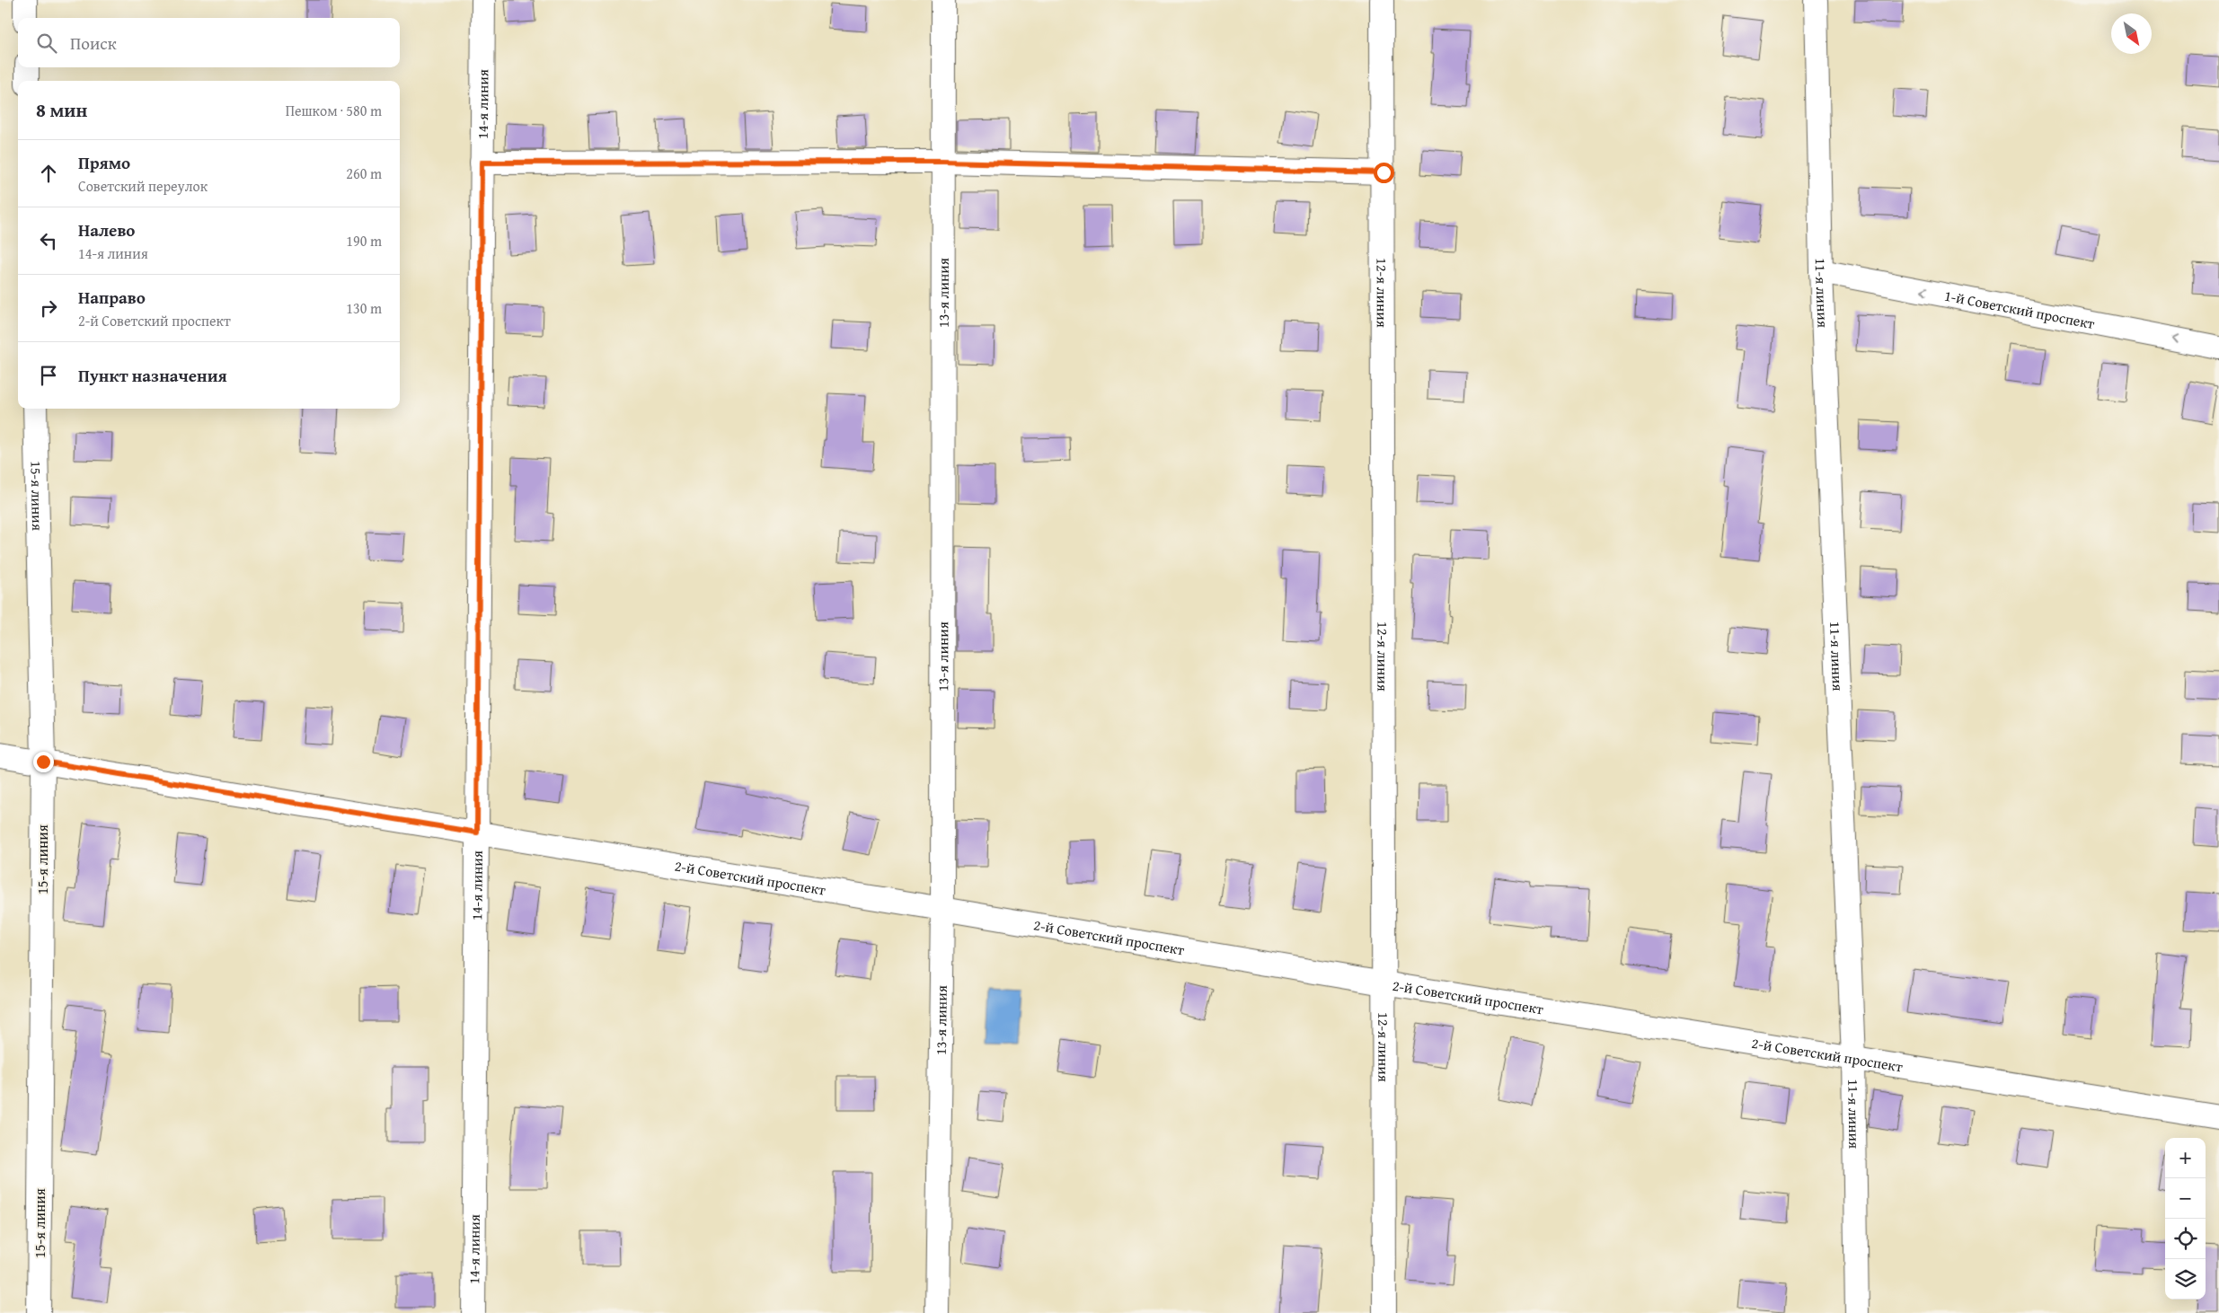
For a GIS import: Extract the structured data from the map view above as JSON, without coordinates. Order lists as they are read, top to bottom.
{
  "streets": {
    "street": [
      "14-я линия",
      "13-я линия",
      "12-я линия",
      "11-я линия",
      "1-й Советский проспект",
      "15-я линия",
      "2-й Советский проспект"
    ]
  },
  "crossings": [
    ["14-я линия", "2-й Советский проспект"],
    ["13-я линия", "2-й Советский проспект"],
    ["12-я линия", "2-й Советский проспект"],
    ["11-я линия", "1-й Советский проспект"],
    ["11-я линия", "2-й Советский проспект"],
    ["15-я линия", "2-й Советский проспект"]
  ],
  "one_way": ["1-й Советский проспект"],
  "north": "bottom right",
  "page": {
    "search": "Поиск",
    "heading": ["8 мин", "Пешком · 580 m"],
    "list": [
      ["Прямо", "Советский переулок", "260 m"],
      ["Налево", "14-я линия", "190 m"],
      ["Направо", "2-й Советский проспект", "130 m"],
      "Пункт назначения"
    ],
    "map_buttons": ["+", "−"]
  }
}
